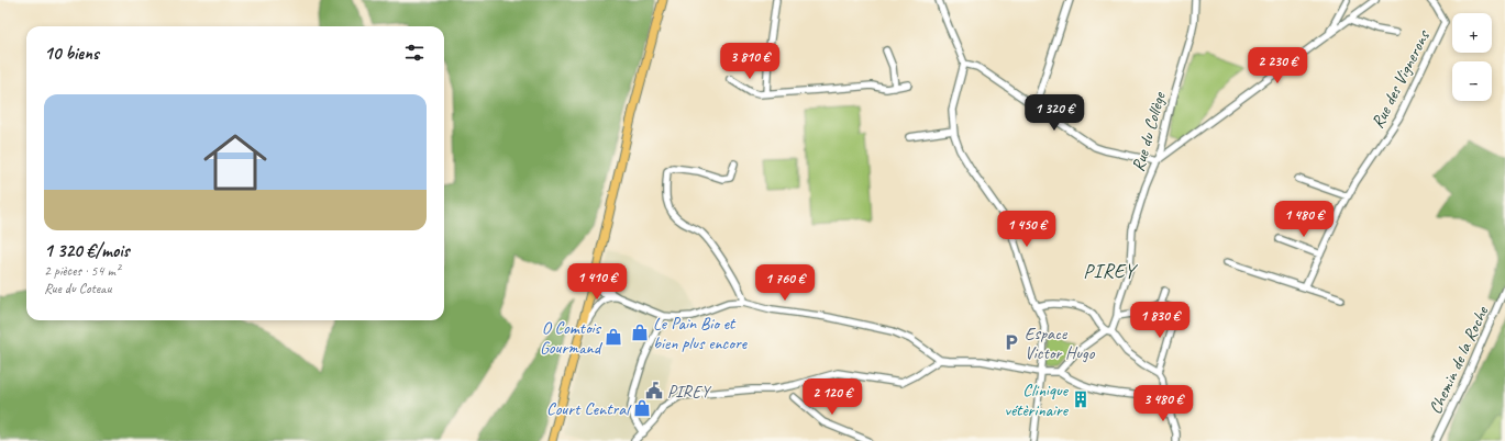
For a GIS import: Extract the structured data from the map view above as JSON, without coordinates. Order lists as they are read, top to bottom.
{
  "streets": {
    "street": ["Rue des Vignerons", "Rue du Collège", "Chemin de la Roche"]
  },
  "districts": ["PIREY"],
  "places": {
    "shop": ["Le Pain Bio et bien plus encore", "O Comtois Gourmand", "Court Central"],
    "parking": ["Espace Victor Hugo"],
    "public building": ["PIREY"],
    "building": ["Clinique vétèrinaire"]
  },
  "page": {
    "map_buttons": ["+", "−"],
    "heading": "10 biens",
    "price": [
      "3 810 €",
      "2 230 €",
      "1 320 €",
      "1 480 €",
      "1 450 €",
      "1 410 €",
      "1 760 €",
      "1 830 €",
      "2 120 €",
      "3 480 €"
    ],
    "list": [
      {
        "name": "1 320 €/mois",
        "note": "2 pièces · 54 m² · Rue du Coteau"
      }
    ]
  }
}
